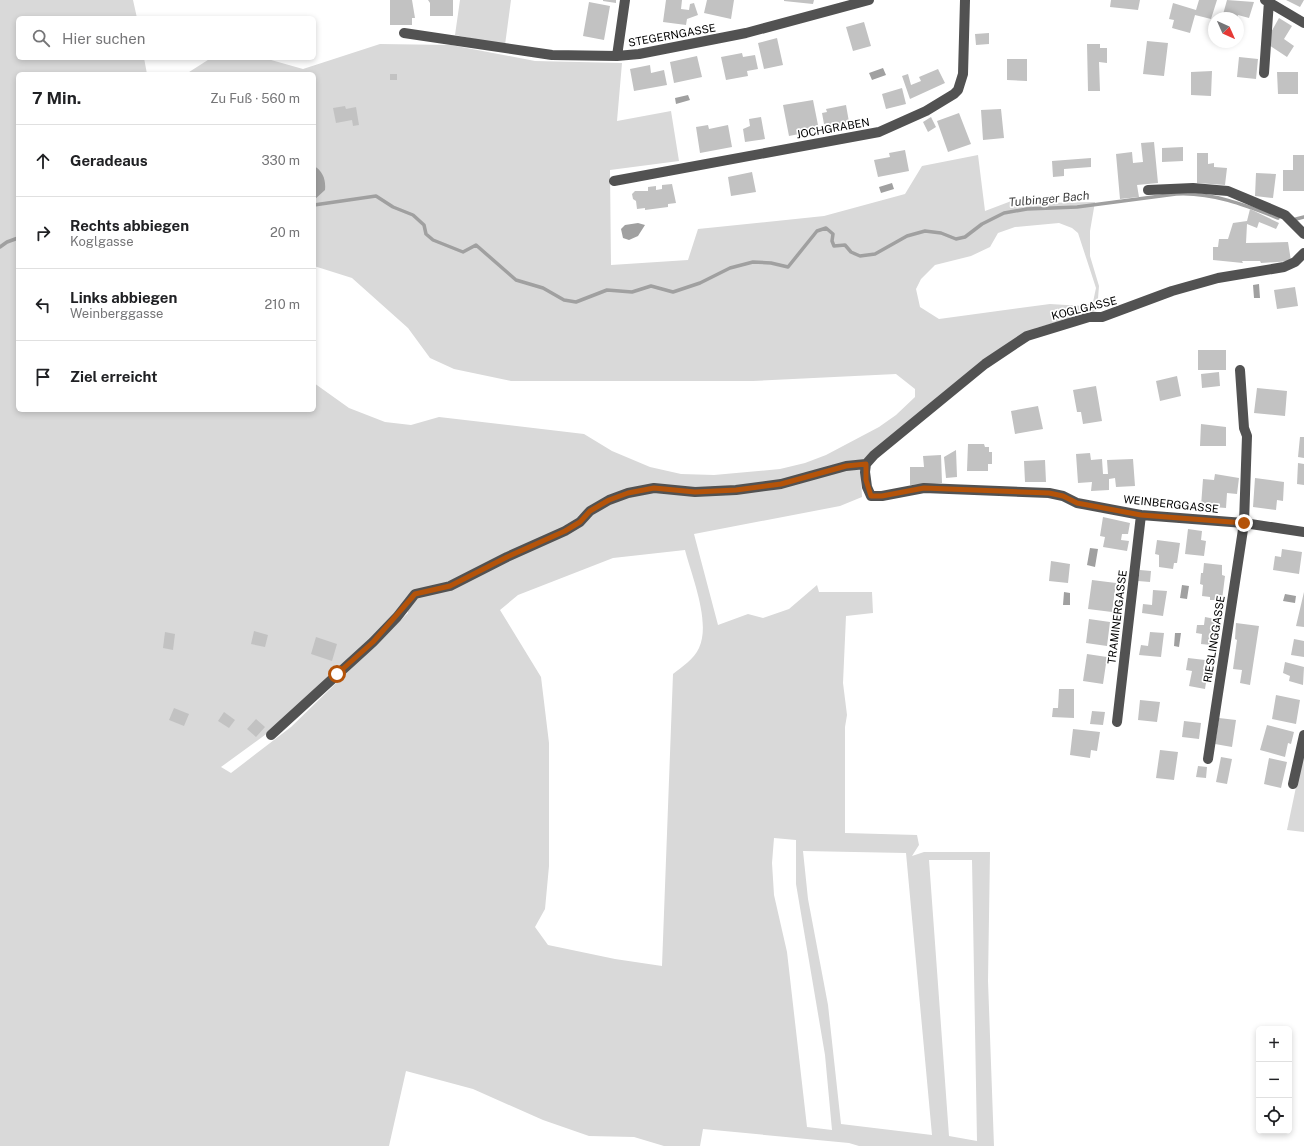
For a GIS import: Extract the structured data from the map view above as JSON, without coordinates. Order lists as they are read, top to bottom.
{
  "streets": {
    "street": [
      "STEGERNGASSE",
      "JOCHGRABEN",
      "KOGLGASSE",
      "WEINBERGGASSE",
      "TRAMINERGASSE",
      "RIESLINGGASSE"
    ]
  },
  "crossings": [
    ["KOGLGASSE", "WEINBERGGASSE"],
    ["WEINBERGGASSE", "TRAMINERGASSE"],
    ["WEINBERGGASSE", "RIESLINGGASSE"]
  ],
  "water": ["Tulbinger Bach"],
  "north": "bottom right",
  "page": {
    "search": "Hier suchen",
    "heading": ["7 Min.", "Zu Fuß · 560 m"],
    "list": [
      ["Geradeaus", "330 m"],
      ["Rechts abbiegen", "Koglgasse", "20 m"],
      ["Links abbiegen", "Weinberggasse", "210 m"],
      "Ziel erreicht"
    ],
    "map_buttons": ["+", "−"]
  }
}
